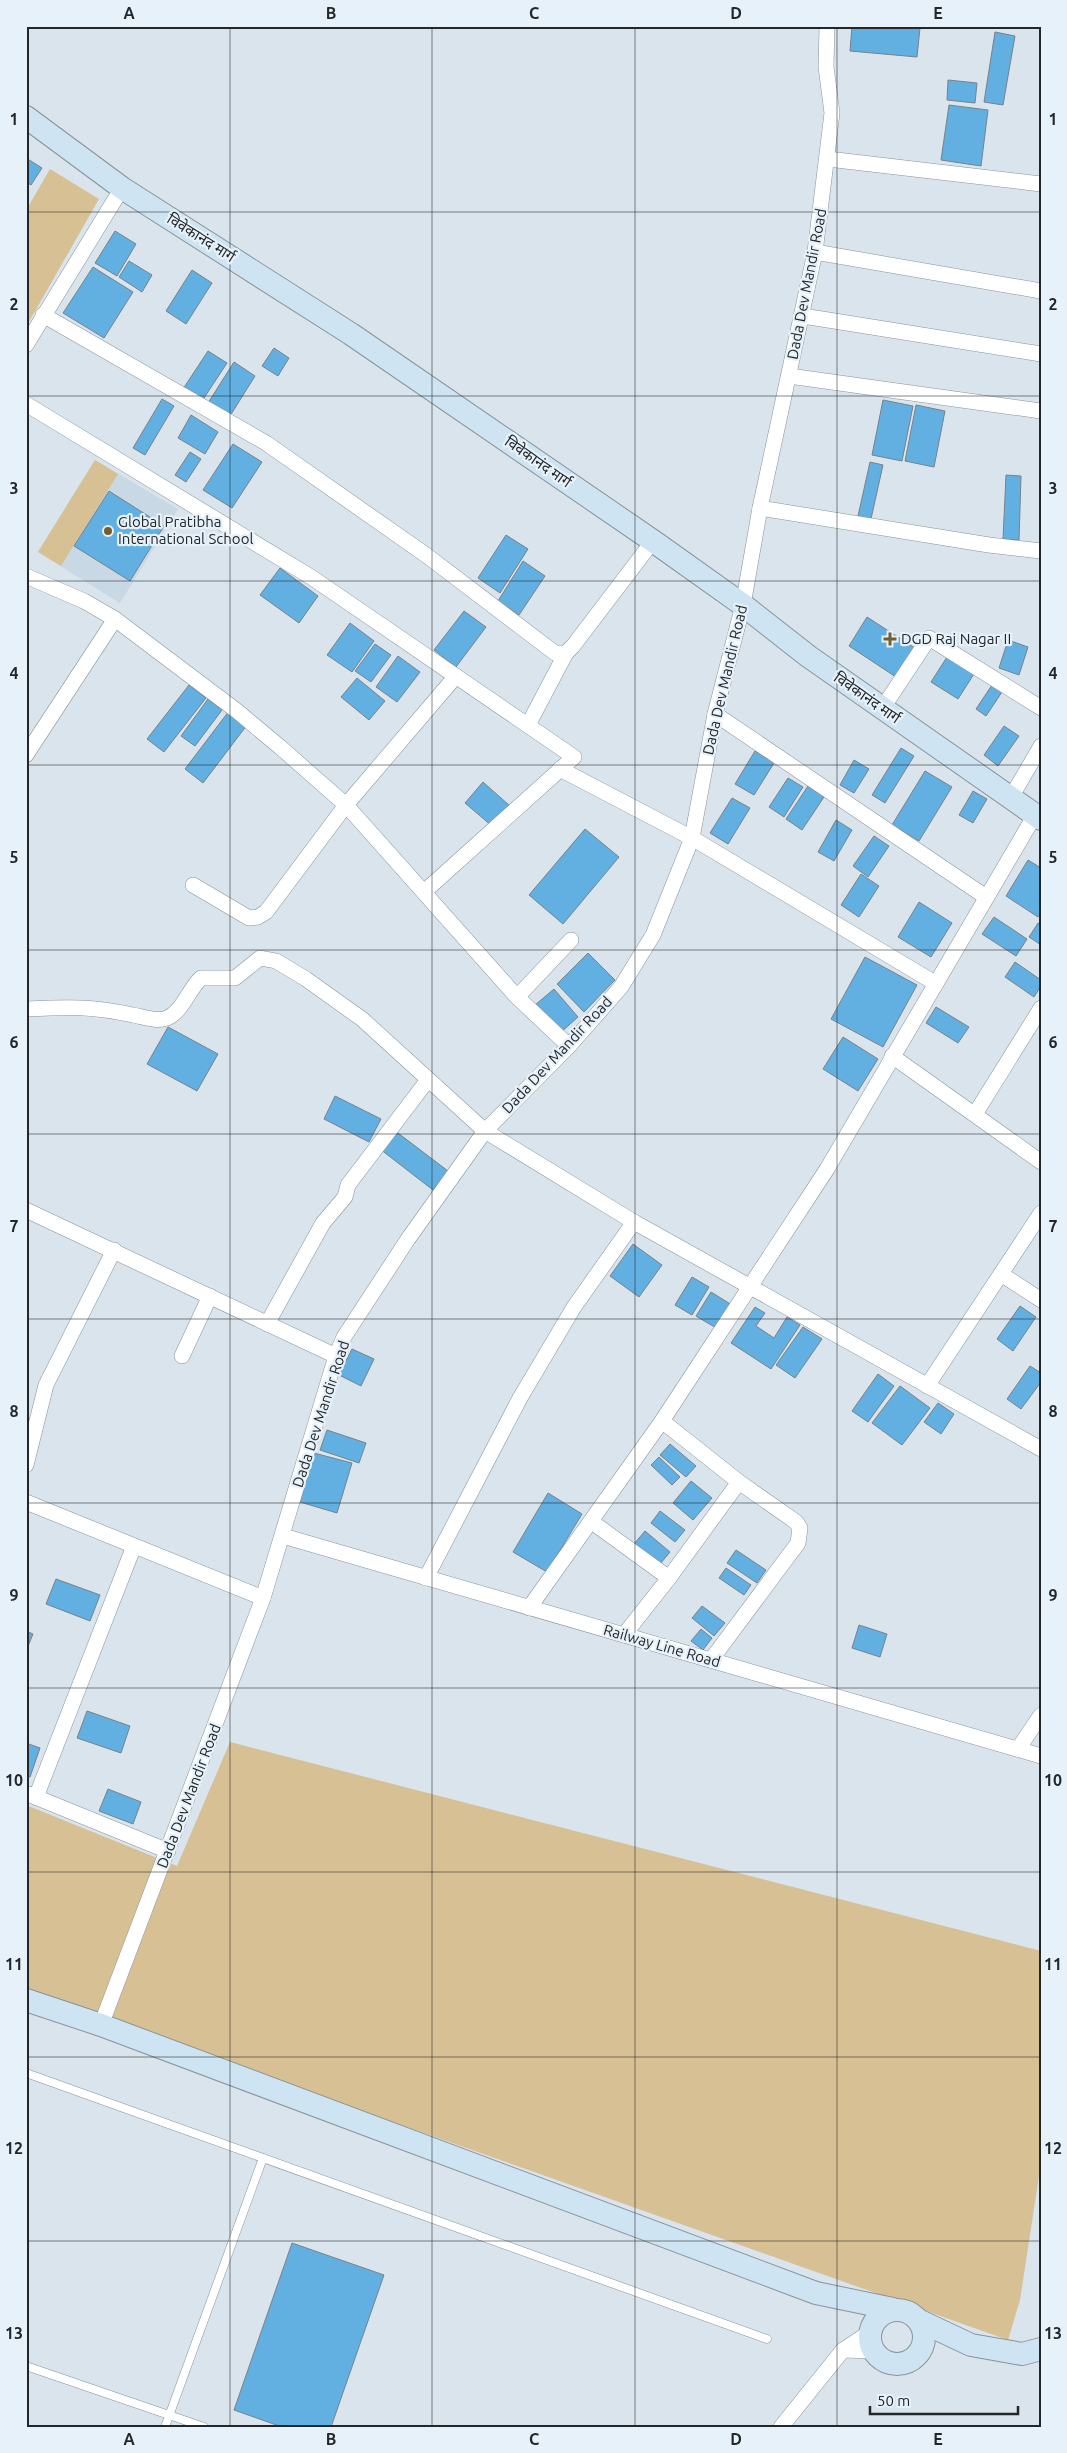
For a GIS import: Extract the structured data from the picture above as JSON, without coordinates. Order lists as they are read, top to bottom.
{
  "streets": {
    "street": ["विवेकानंद मार्ग", "Dada Dev Mandir Road", "Railway Line Road"]
  },
  "crossings": [
    ["विवेकानंद मार्ग", "Dada Dev Mandir Road"],
    ["Dada Dev Mandir Road", "Railway Line Road"]
  ],
  "places": {
    "other": ["Global Pratibha International School"],
    "health": ["DGD Raj Nagar II"]
  },
  "scale_bar": "50 m",
  "grid": {
    "columns": [
      "A",
      "B",
      "C",
      "D",
      "E"
    ],
    "rows": [
      "1",
      "2",
      "3",
      "4",
      "5",
      "6",
      "7",
      "8",
      "9",
      "10",
      "11",
      "12",
      "13"
    ]
  }
}
